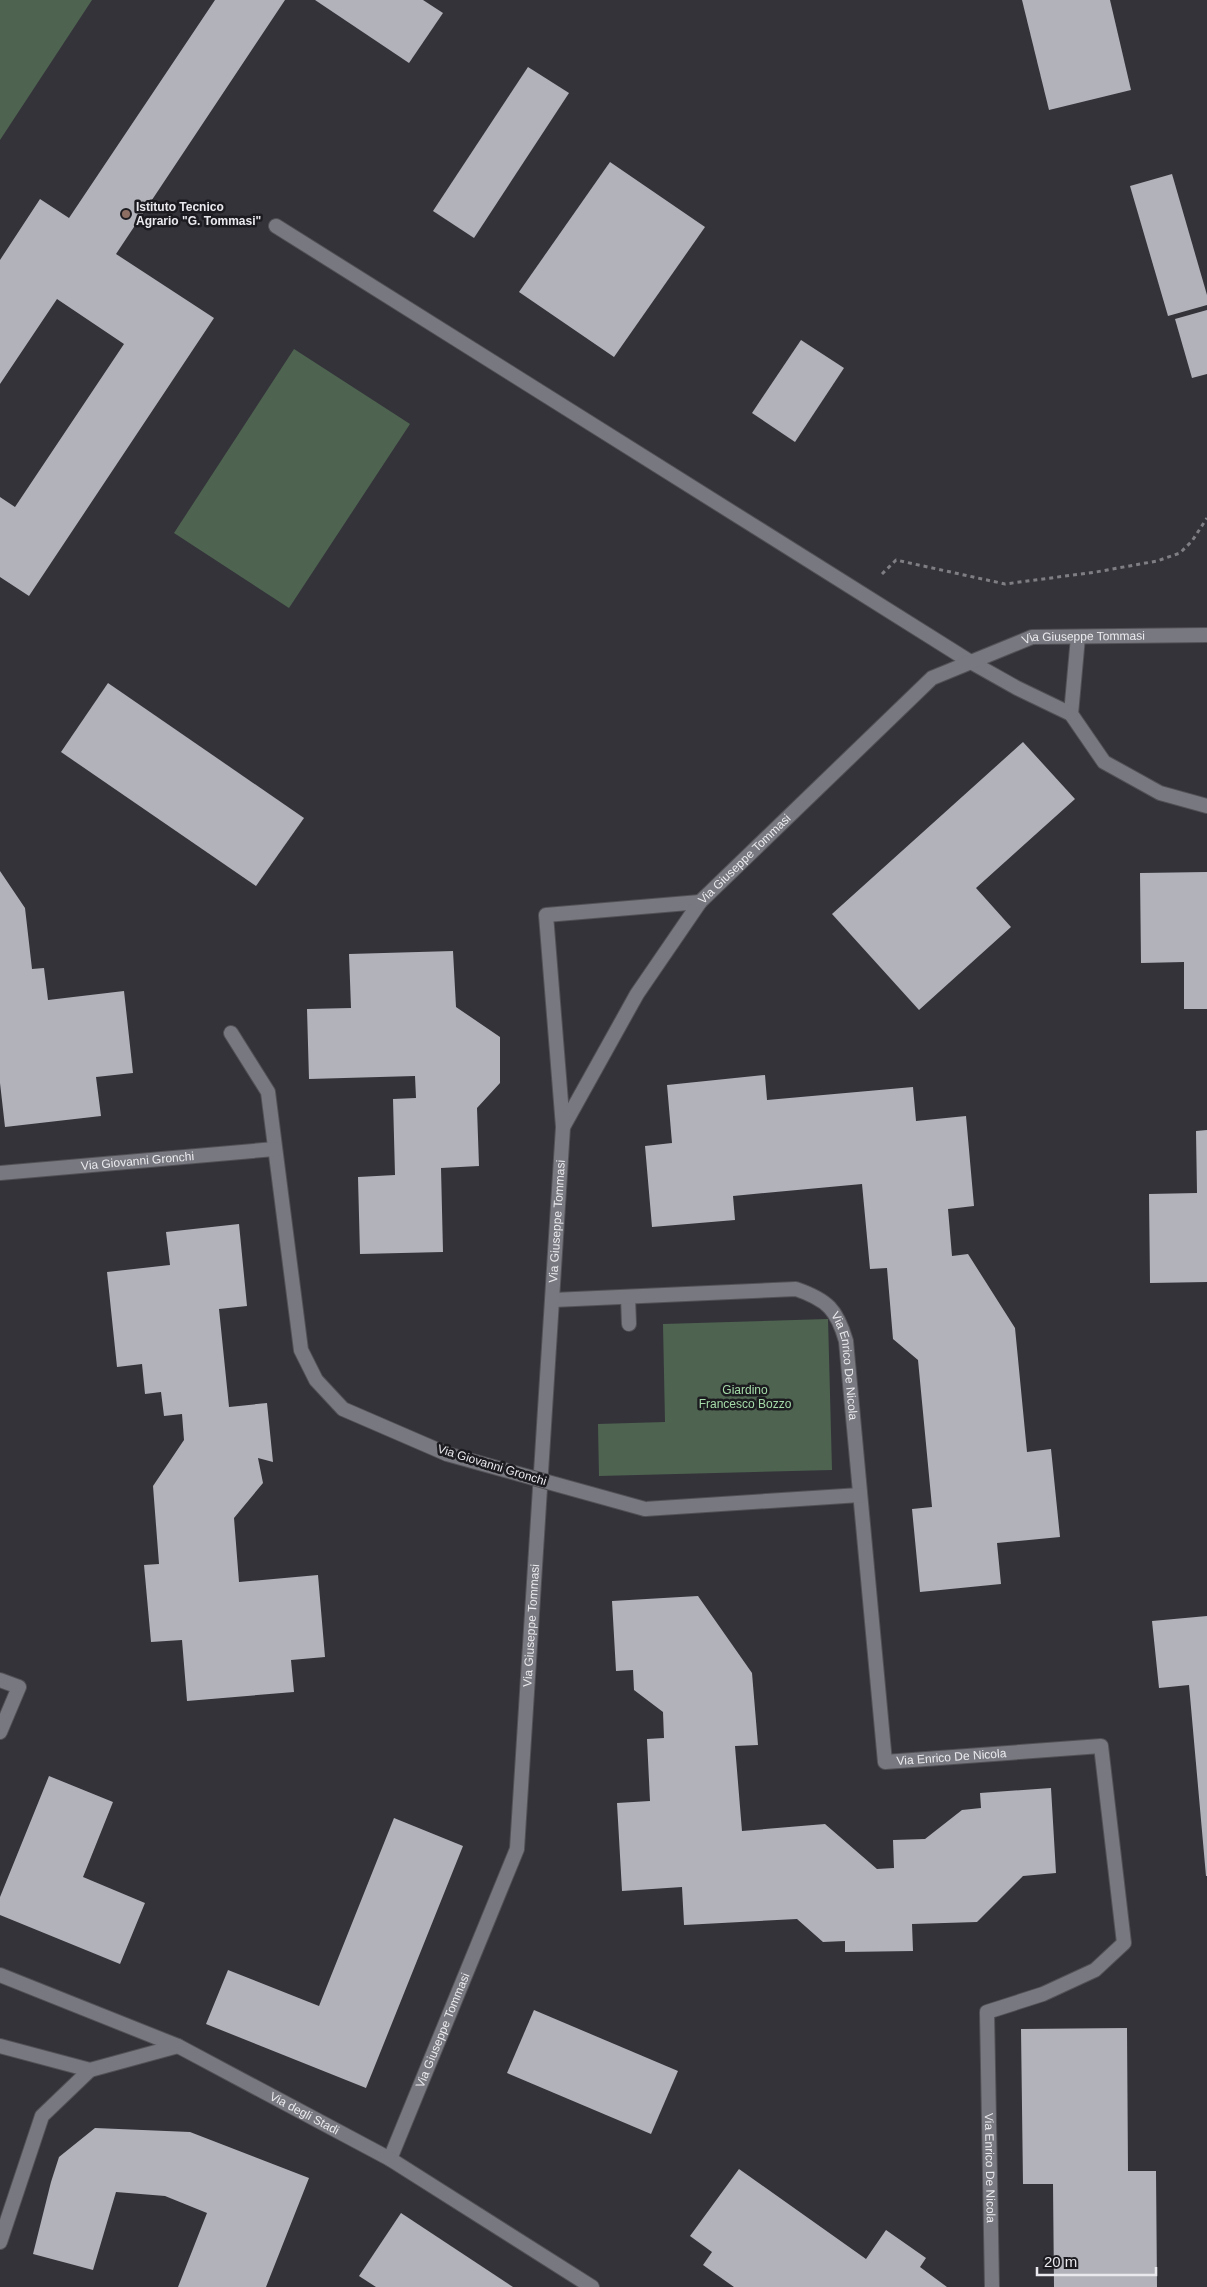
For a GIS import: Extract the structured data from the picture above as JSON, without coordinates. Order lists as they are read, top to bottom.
{
  "streets": {
    "street": [
      "Via Giuseppe Tommasi",
      "Via Giovanni Gronchi",
      "Via Enrico De Nicola",
      "Via degli Stadi"
    ]
  },
  "crossings": [
    ["Via Giuseppe Tommasi", "Via Enrico De Nicola"],
    ["Via Giuseppe Tommasi", "Via degli Stadi"],
    ["Via Giovanni Gronchi", "Via Enrico De Nicola"]
  ],
  "parks": ["Giardino Francesco Bozzo"],
  "places": ["Istituto Tecnico Agrario \"G. Tommasi\""],
  "scale_bar": "20 m"
}
